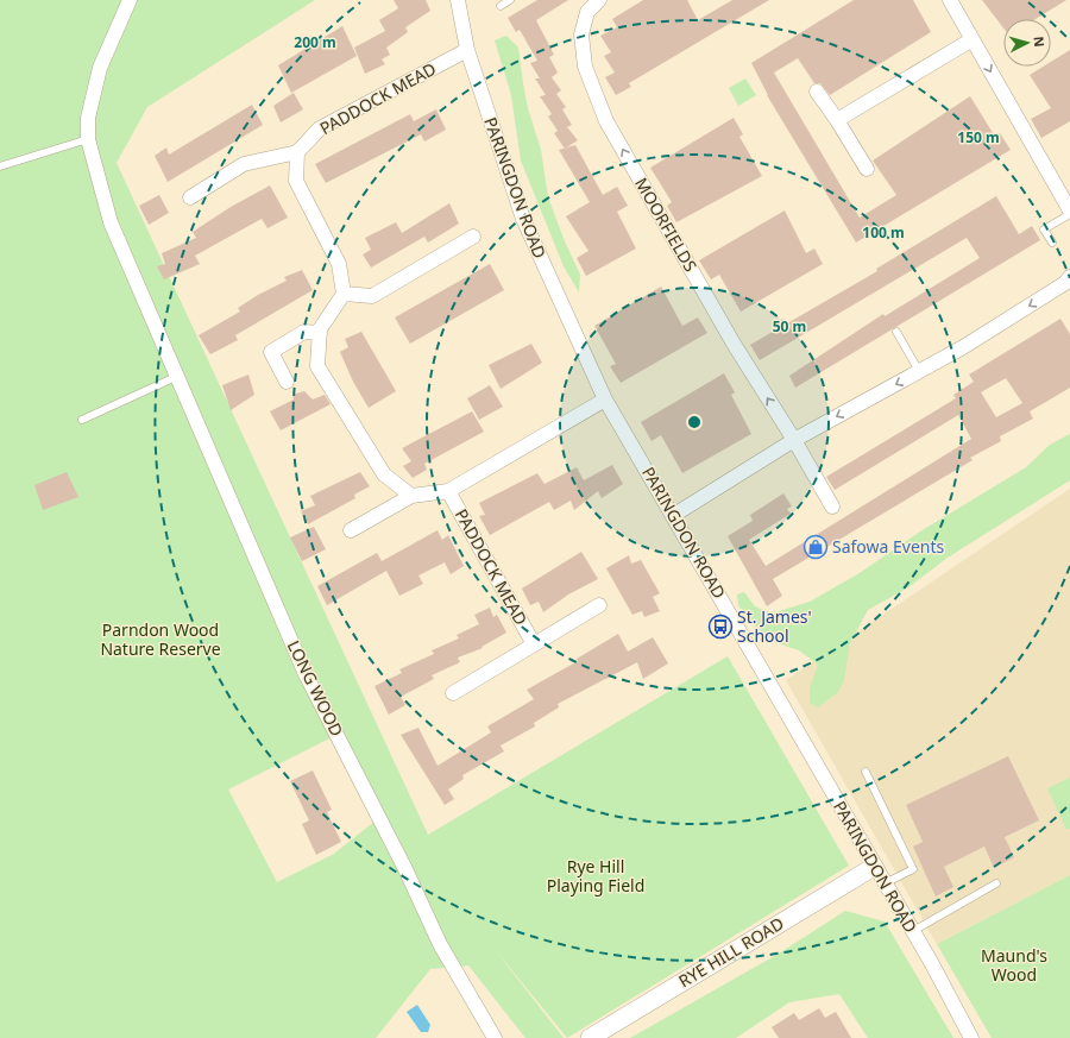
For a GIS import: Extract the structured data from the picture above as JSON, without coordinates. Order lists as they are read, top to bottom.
{
  "streets": {
    "street": [
      "PADDOCK MEAD",
      "PARINGDON ROAD",
      "MOORFIELDS",
      "LONG WOOD",
      "RYE HILL ROAD"
    ]
  },
  "crossings": [
    ["PADDOCK MEAD", "PARINGDON ROAD"],
    ["PARINGDON ROAD", "RYE HILL ROAD"]
  ],
  "one_way": ["MOORFIELDS"],
  "parks": ["Parndon Wood Nature Reserve", "Rye Hill Playing Field", "Maund's Wood"],
  "places": {
    "shop": ["Safowa Events"],
    "bus stop": ["St. James' School"]
  },
  "north": "right",
  "rings": [
    "200 m",
    "150 m",
    "100 m",
    "50 m"
  ]
}
